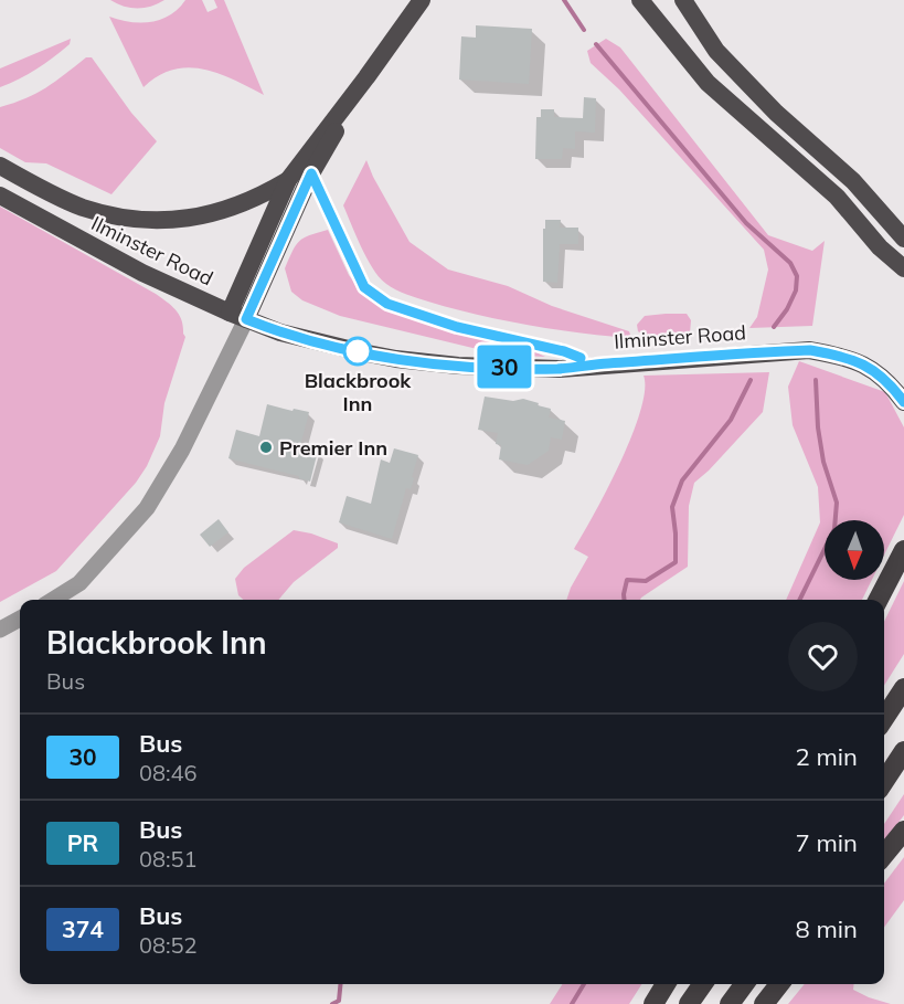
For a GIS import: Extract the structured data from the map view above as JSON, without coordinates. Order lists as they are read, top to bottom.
{
  "streets": {
    "highway": ["Ilminster Road"]
  },
  "places": ["Blackbrook Inn", "Premier Inn"],
  "lines": ["bus line 30"],
  "north": "bottom",
  "page": {
    "on_map": "30",
    "heading": ["Blackbrook Inn", "Bus"],
    "list": [
      {
        "mark": "30",
        "name": "Bus",
        "note": "08:46",
        "value": "2 min"
      },
      {
        "mark": "PR",
        "name": "Bus",
        "note": "08:51",
        "value": "7 min"
      },
      {
        "mark": "374",
        "name": "Bus",
        "note": "08:52",
        "value": "8 min"
      }
    ]
  }
}
